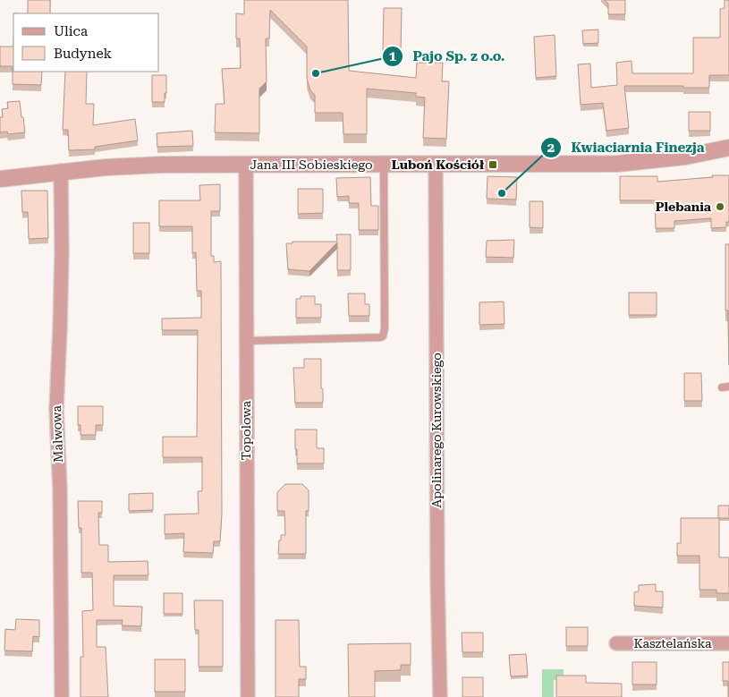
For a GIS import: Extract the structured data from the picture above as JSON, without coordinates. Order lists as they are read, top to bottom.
{
  "streets": {
    "street": [
      "Jana III Sobieskiego",
      "Topolowa",
      "Apolinarego Kurowskiego",
      "Malwowa",
      "Kasztelańska"
    ]
  },
  "crossings": [
    ["Jana III Sobieskiego", "Topolowa"],
    ["Jana III Sobieskiego", "Apolinarego Kurowskiego"],
    ["Jana III Sobieskiego", "Malwowa"]
  ],
  "places": {
    "other": ["Pajo Sp. z o.o.", "Kwiaciarnia Finezja", "Plebania"],
    "transit": ["Luboń Kościół"]
  },
  "legend": ["Ulica", "Budynek"]
}
